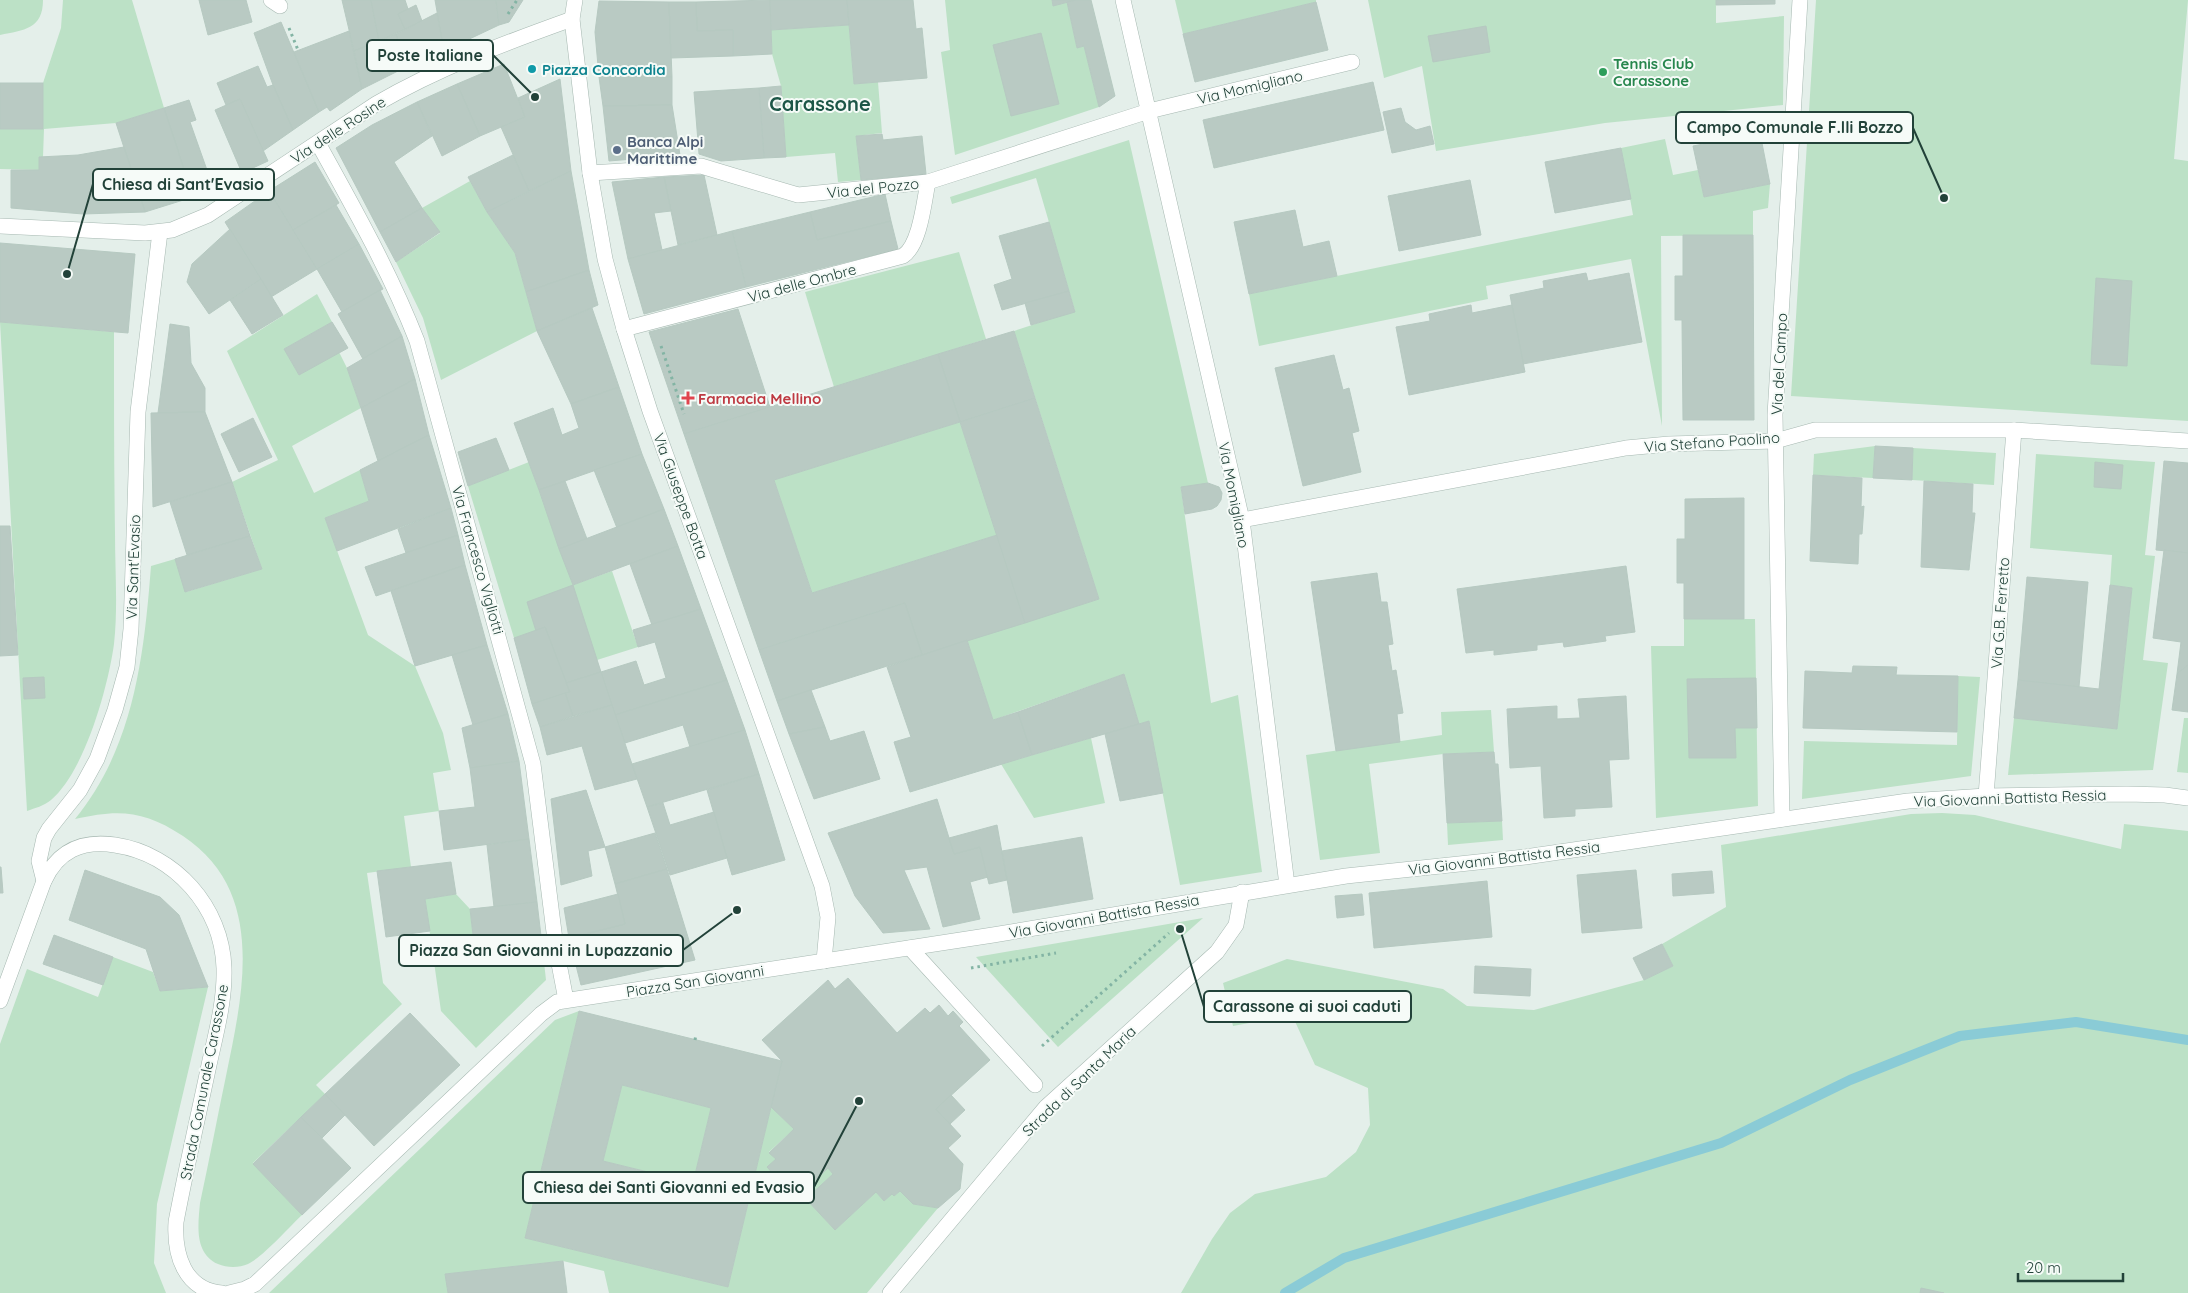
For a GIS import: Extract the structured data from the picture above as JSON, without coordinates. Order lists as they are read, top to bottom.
{
  "streets": {
    "street": [
      "Via Momigliano",
      "Via delle Rosine",
      "Via del Pozzo",
      "Via delle Ombre",
      "Via del Campo",
      "Via Stefano Paolino",
      "Via Giuseppe Botta",
      "Via Francesco Vigliotti",
      "Via Sant'Evasio",
      "Via G.B. Ferretto",
      "Via Giovanni Battista Ressia",
      "Piazza San Giovanni",
      "Strada di Santa Maria",
      "Strada Comunale Carassone"
    ]
  },
  "crossings": [
    ["Via Momigliano", "Via del Pozzo"],
    ["Via Momigliano", "Via Stefano Paolino"],
    ["Via Momigliano", "Via Giovanni Battista Ressia"],
    ["Via delle Rosine", "Via Giuseppe Botta"],
    ["Via delle Rosine", "Via Francesco Vigliotti"],
    ["Via delle Rosine", "Via Sant'Evasio"],
    ["Via del Pozzo", "Via delle Ombre"],
    ["Via del Pozzo", "Via Giuseppe Botta"],
    ["Via delle Ombre", "Via Giuseppe Botta"],
    ["Via del Campo", "Via Stefano Paolino"],
    ["Via del Campo", "Via Giovanni Battista Ressia"],
    ["Via Stefano Paolino", "Via G.B. Ferretto"],
    ["Via Giuseppe Botta", "Via Giovanni Battista Ressia"],
    ["Via Giuseppe Botta", "Piazza San Giovanni"],
    ["Via Francesco Vigliotti", "Piazza San Giovanni"],
    ["Via Sant'Evasio", "Strada Comunale Carassone"],
    ["Via G.B. Ferretto", "Via Giovanni Battista Ressia"],
    ["Via Giovanni Battista Ressia", "Piazza San Giovanni"],
    ["Via Giovanni Battista Ressia", "Strada di Santa Maria"]
  ],
  "districts": ["Carassone"],
  "places": {
    "other": [
      "Piazza Concordia",
      "Tennis Club Carassone",
      "Poste Italiane",
      "Banca Alpi Marittime",
      "Campo Comunale F.lli Bozzo",
      "Chiesa di Sant'Evasio",
      "Piazza San Giovanni in Lupazzanio",
      "Carassone ai suoi caduti",
      "Chiesa dei Santi Giovanni ed Evasio"
    ],
    "health": ["Farmacia Mellino"]
  },
  "scale_bar": "20 m"
}
